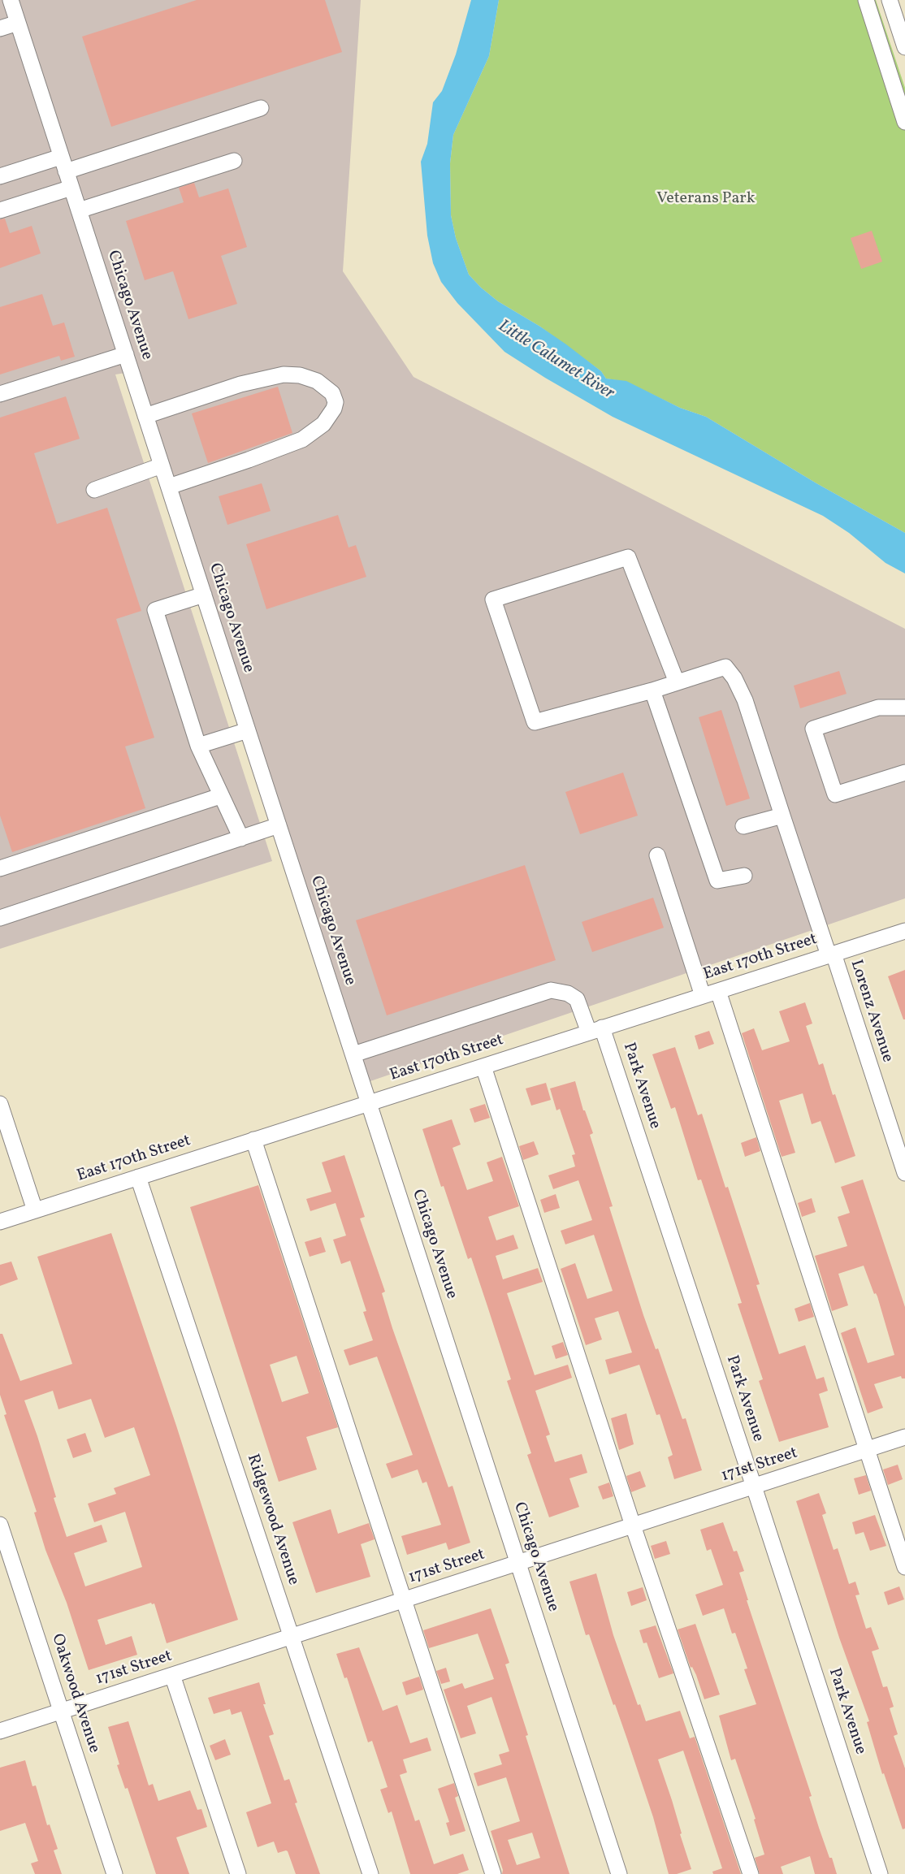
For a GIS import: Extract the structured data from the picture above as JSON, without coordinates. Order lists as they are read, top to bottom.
{
  "streets": {
    "street": [
      "Chicago Avenue",
      "East 170th Street",
      "Lorenz Avenue",
      "Park Avenue",
      "171st Street",
      "Ridgewood Avenue",
      "Oakwood Avenue"
    ]
  },
  "crossings": [
    ["Chicago Avenue", "East 170th Street"],
    ["Chicago Avenue", "Park Avenue"],
    ["Chicago Avenue", "171st Street"],
    ["East 170th Street", "Lorenz Avenue"],
    ["East 170th Street", "Park Avenue"],
    ["East 170th Street", "Ridgewood Avenue"],
    ["Park Avenue", "171st Street"],
    ["171st Street", "Ridgewood Avenue"],
    ["171st Street", "Oakwood Avenue"]
  ],
  "water": ["Little Calumet River"],
  "parks": ["Veterans Park"]
}
